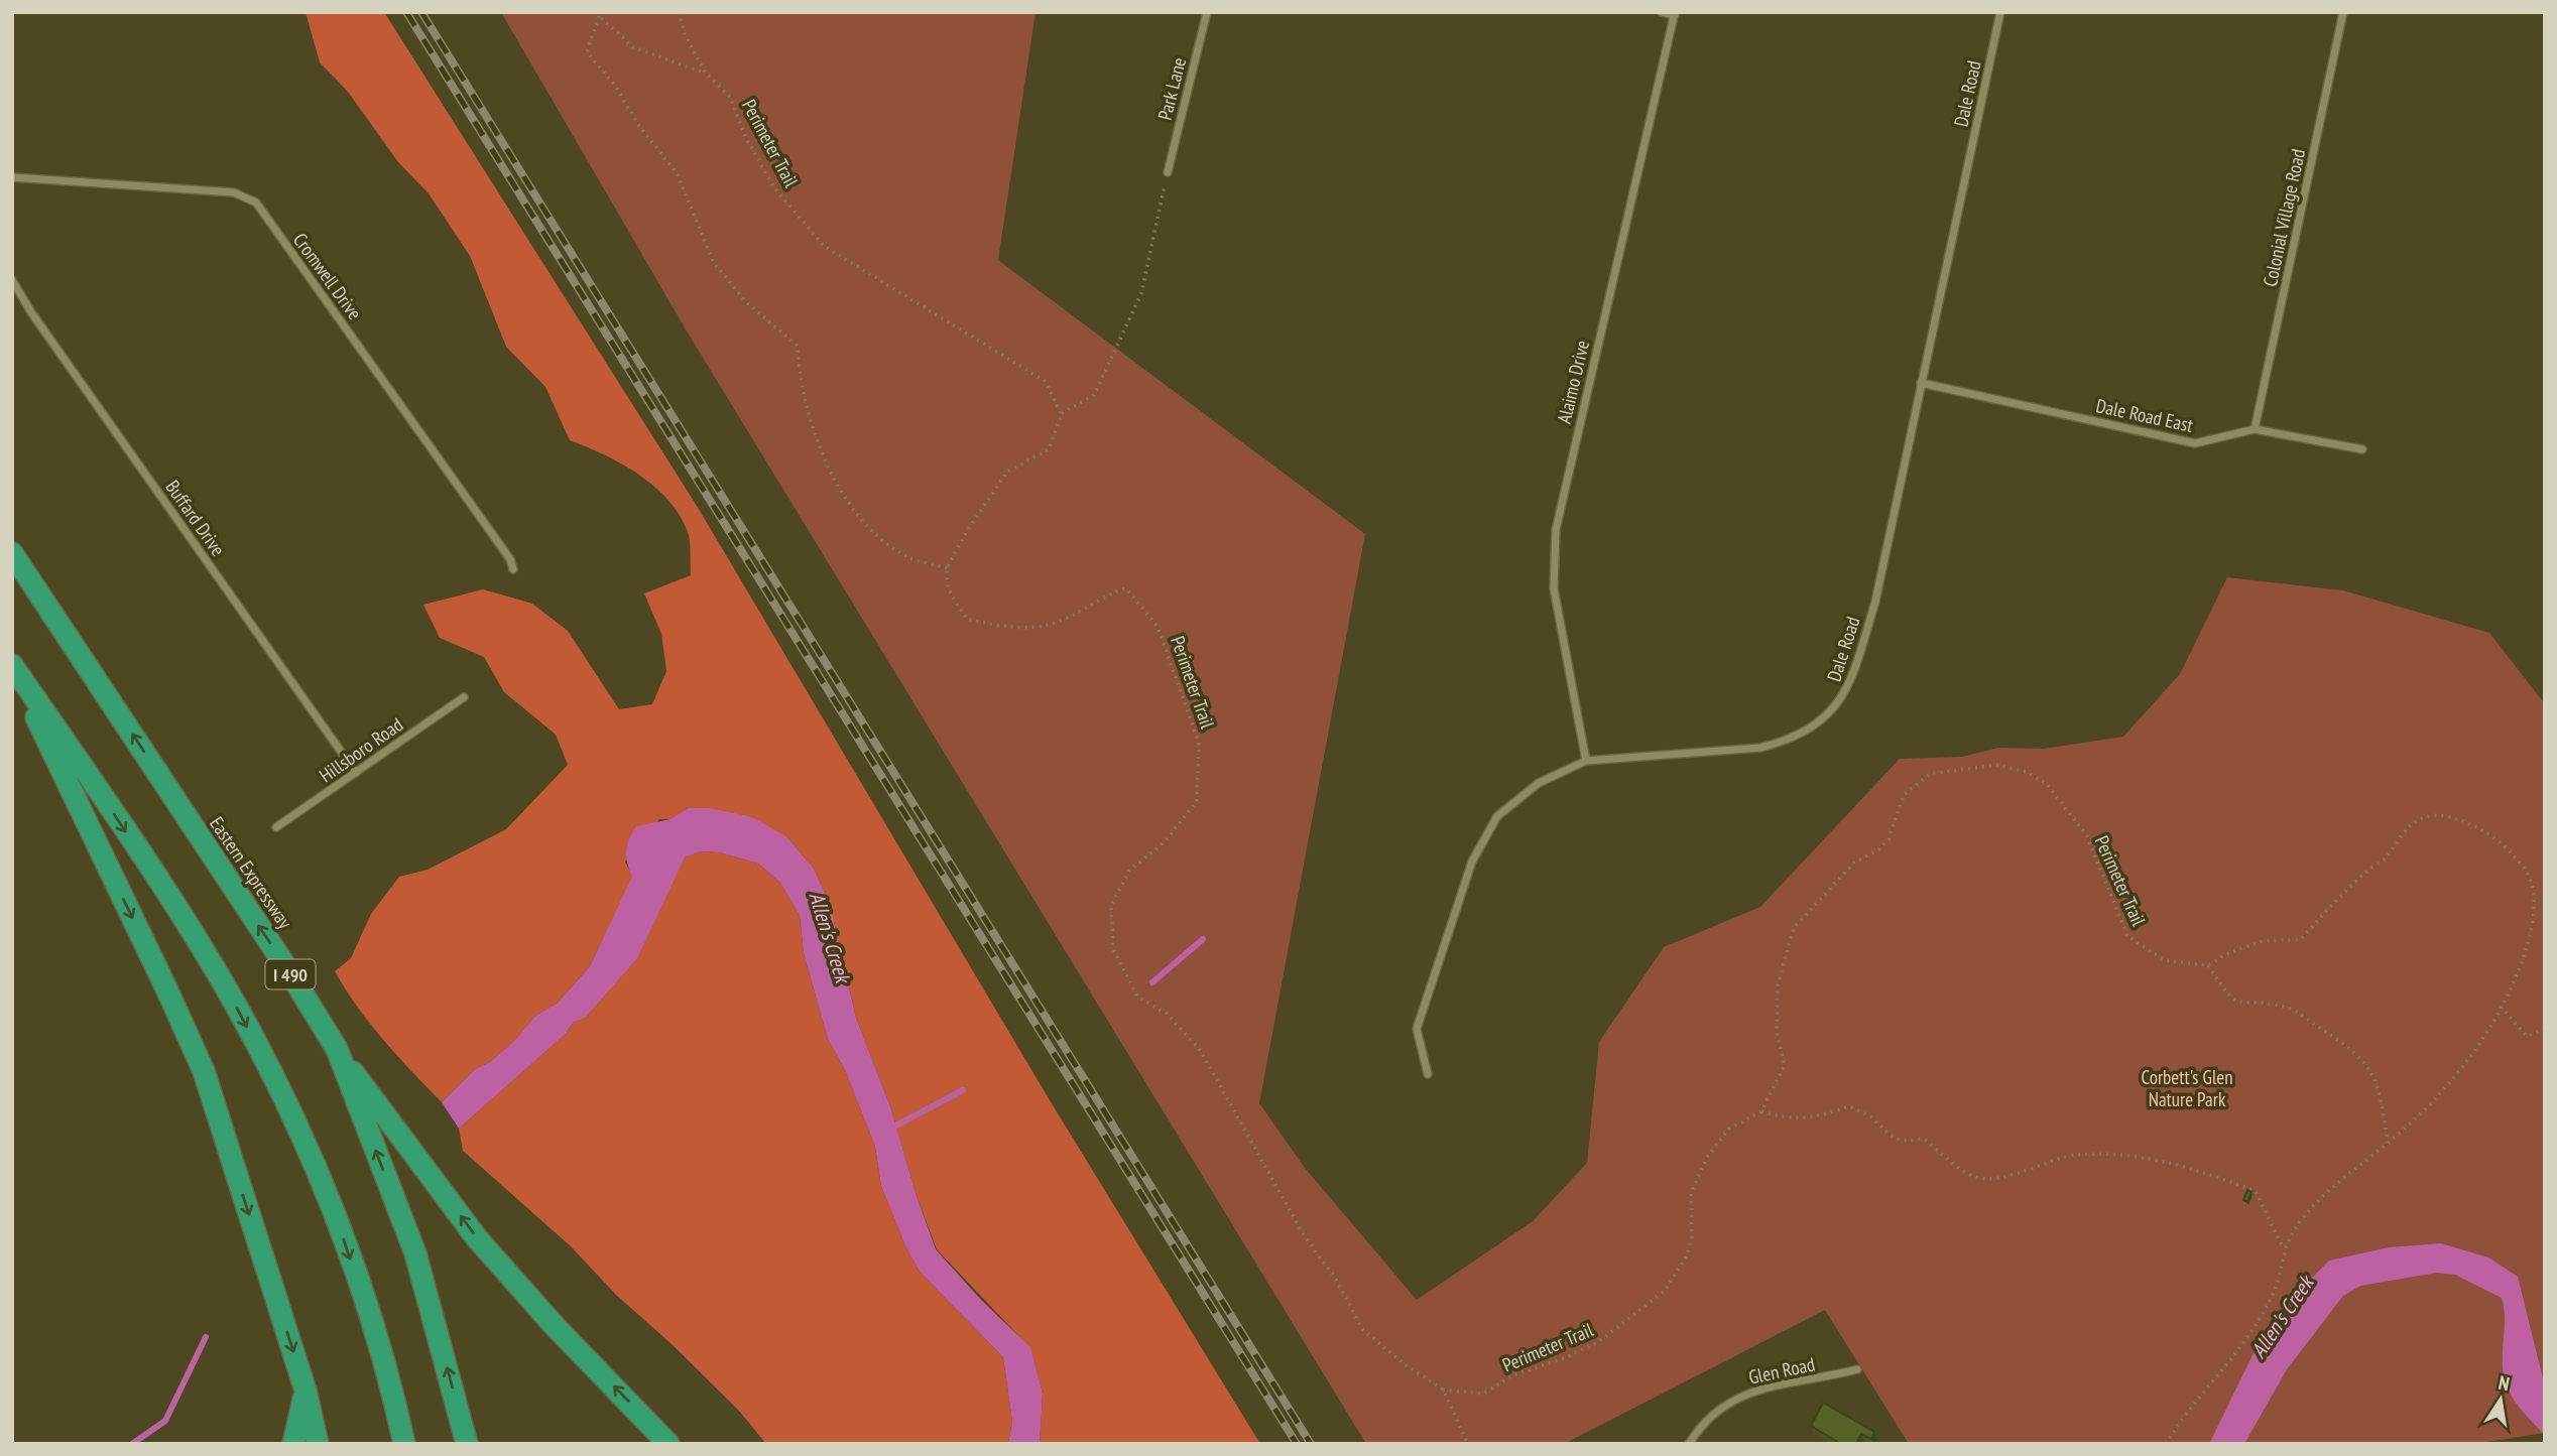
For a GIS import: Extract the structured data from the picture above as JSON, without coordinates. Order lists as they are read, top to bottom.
{
  "streets": {
    "highway": ["Eastern Expressway", "I 490"],
    "street": [
      "Park Lane",
      "Dale Road",
      "Colonial Village Road",
      "Cromwell Drive",
      "Alaimo Drive",
      "Dale Road East",
      "Buffard Drive",
      "Hillsboro Road",
      "Glen Road"
    ],
    "path": ["Perimeter Trail"]
  },
  "crossings": [
    ["Dale Road", "Alaimo Drive"],
    ["Dale Road", "Dale Road East"],
    ["Colonial Village Road", "Dale Road East"],
    ["Buffard Drive", "Hillsboro Road"]
  ],
  "water": ["Allen's Creek"],
  "parks": ["Corbett's Glen Nature Park"],
  "north": "top"
}
